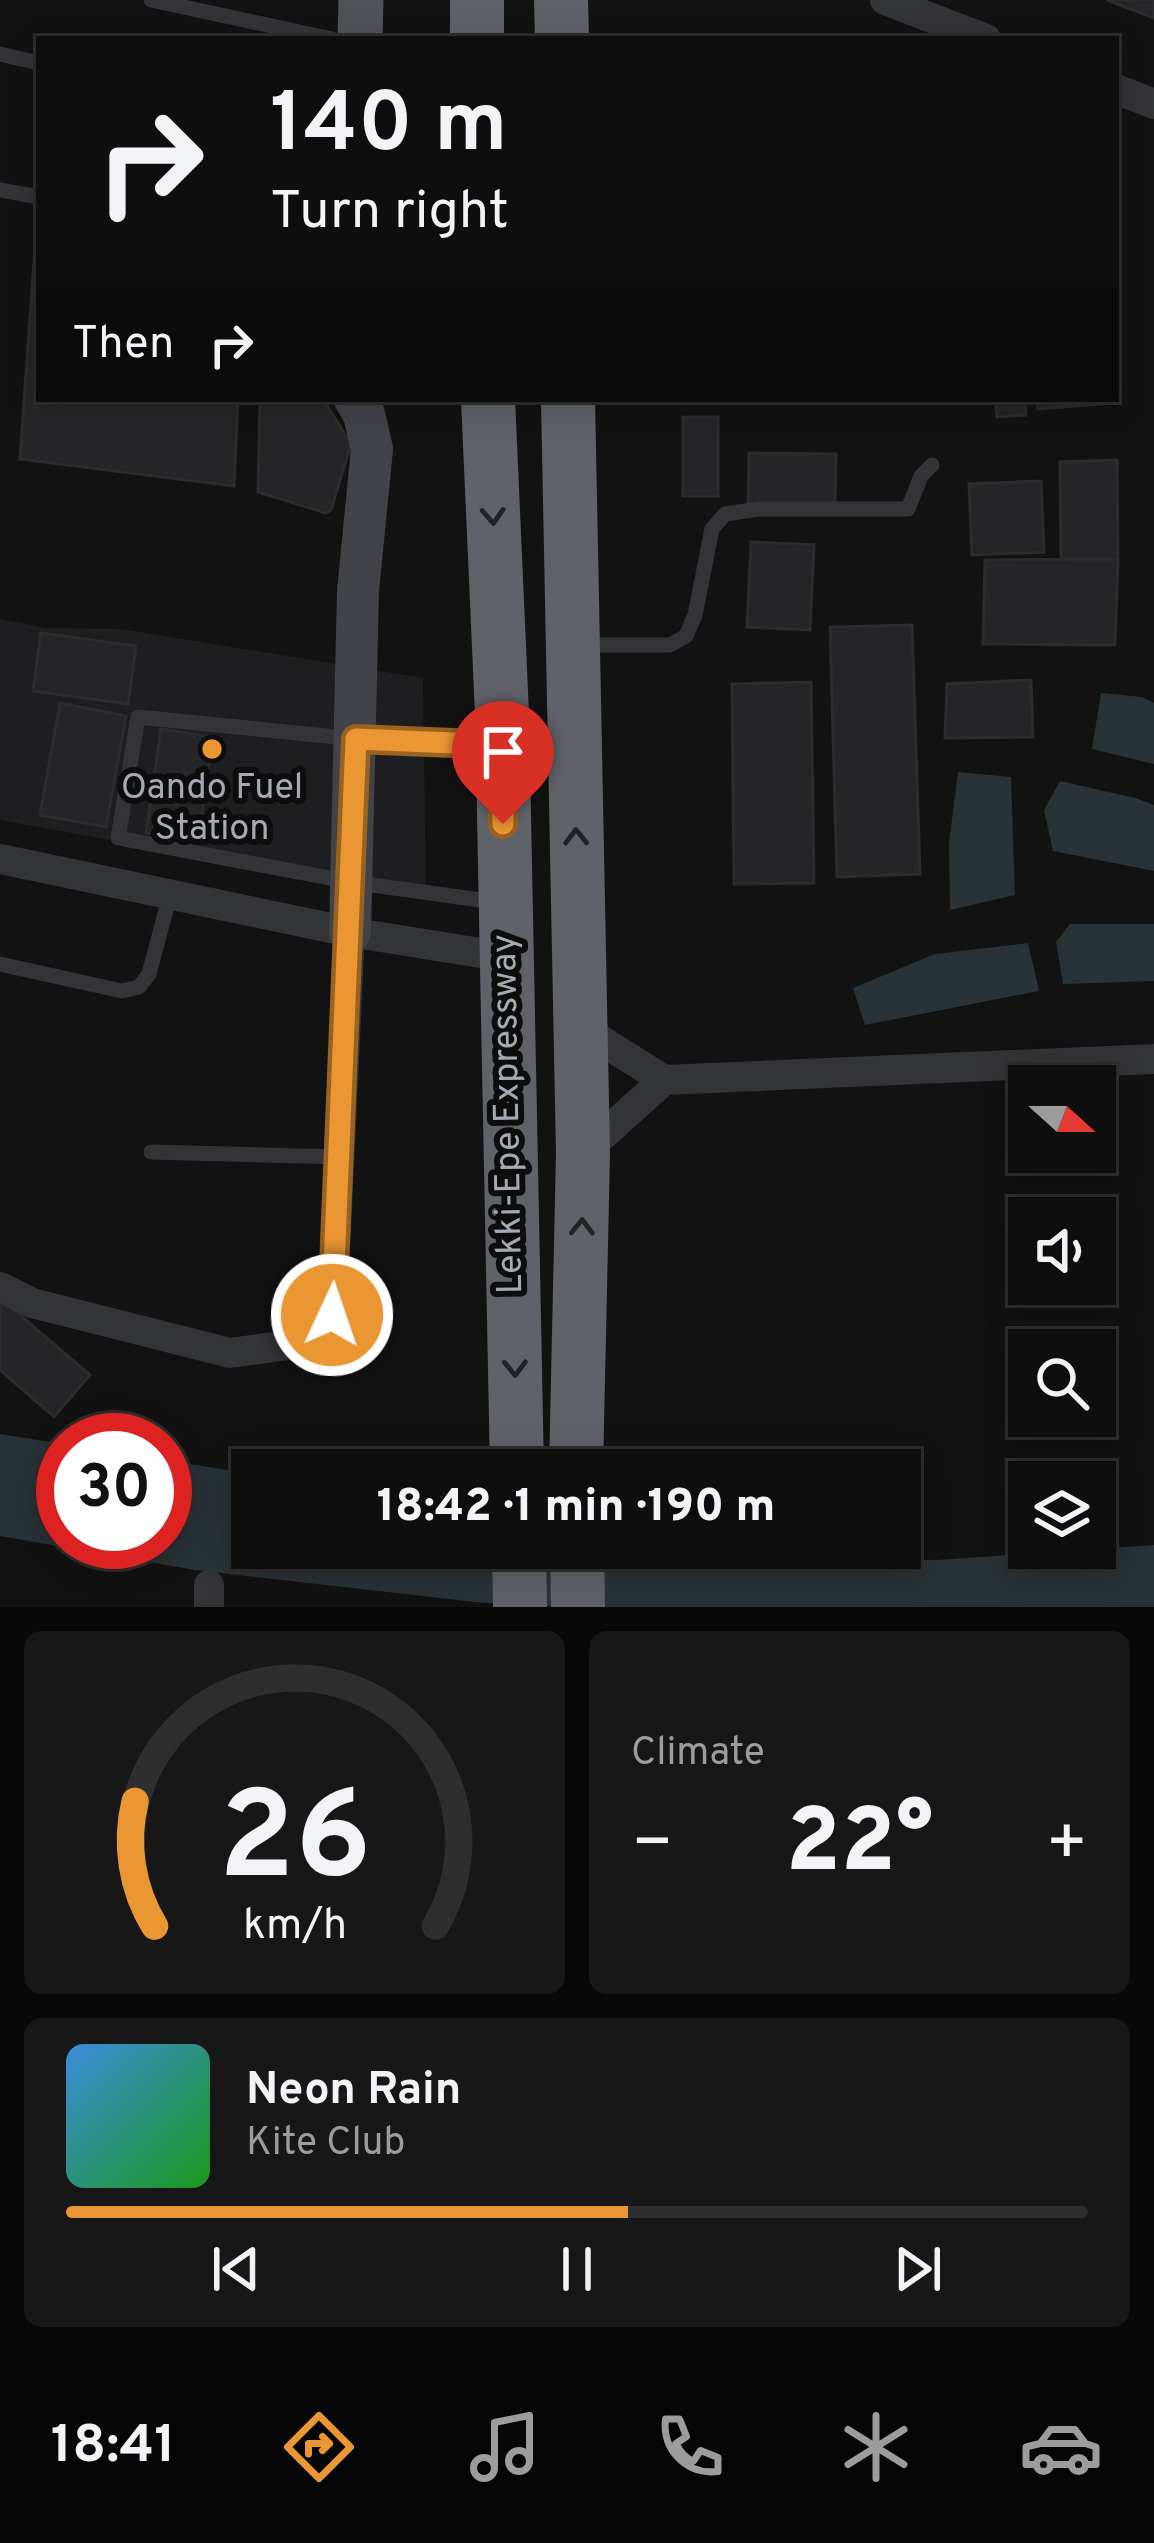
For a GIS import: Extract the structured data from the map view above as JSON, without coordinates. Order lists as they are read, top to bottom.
{
  "streets": {
    "highway": ["Lekki-Epe Expressway"]
  },
  "places": ["Oando Fuel Station"],
  "north": "right",
  "page": {
    "turn": ["140 m", "Turn right"],
    "then": "Then",
    "limit": "30",
    "trip": "18:42 · 1 min · 190 m",
    "tile": "Climate",
    "heat": ["−", "22°", "+"],
    "song": ["Neon Rain", "Kite Club"],
    "tabs": "18:41",
    "gauge": ["26", "km/h"]
  }
}
